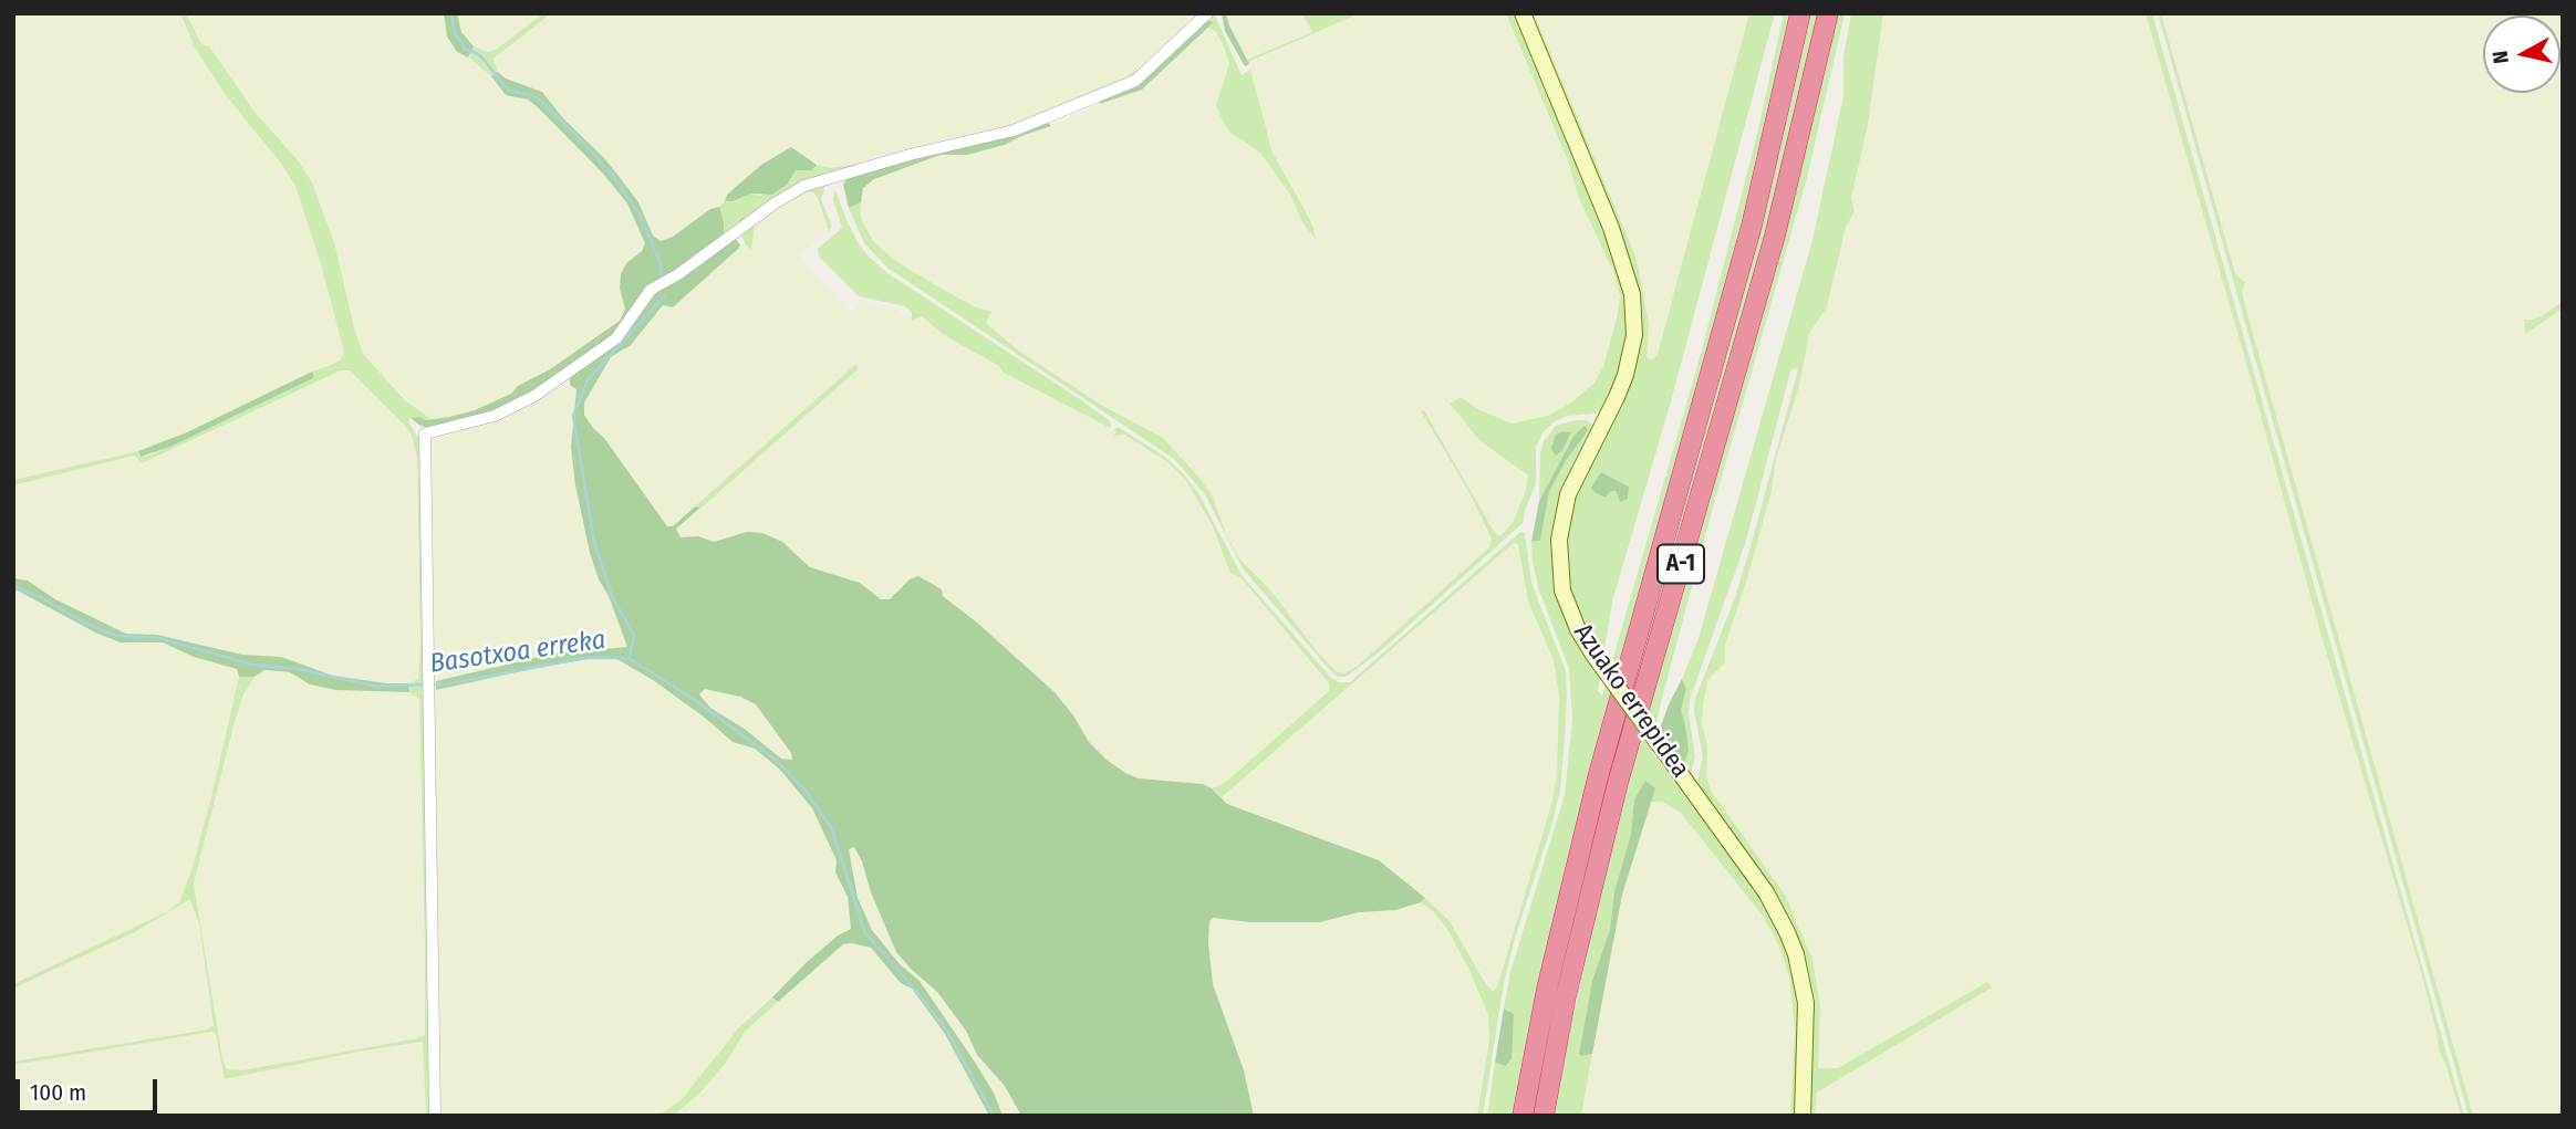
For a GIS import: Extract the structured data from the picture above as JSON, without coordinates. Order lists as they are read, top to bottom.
{
  "streets": {
    "highway": ["A-1"],
    "street": ["Azuako errepidea"]
  },
  "water": ["Basotxoa erreka"],
  "scale_bar": "100 m",
  "north": "left"
}
